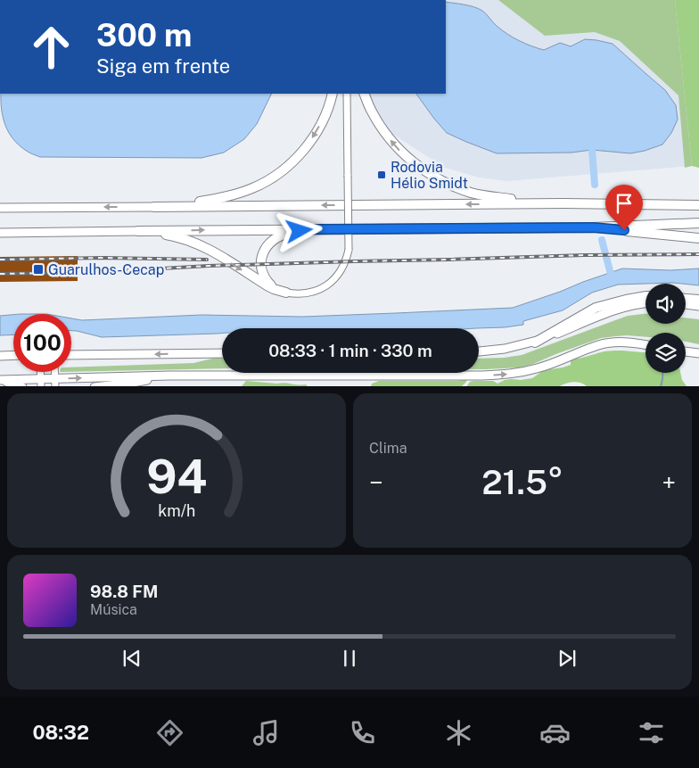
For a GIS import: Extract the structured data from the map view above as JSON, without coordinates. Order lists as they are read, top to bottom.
{
  "places": {
    "transit": ["Rodovia Hélio Smidt", "Guarulhos-Cecap"]
  },
  "page": {
    "turn": ["300 m", "Siga em frente"],
    "limit": "100",
    "trip": "08:33 · 1 min · 330 m",
    "tile": "Clima",
    "heat": ["−", "21.5°", "+"],
    "song": ["98.8 FM", "Música"],
    "tabs": "08:32",
    "gauge": ["94", "km/h"]
  }
}
